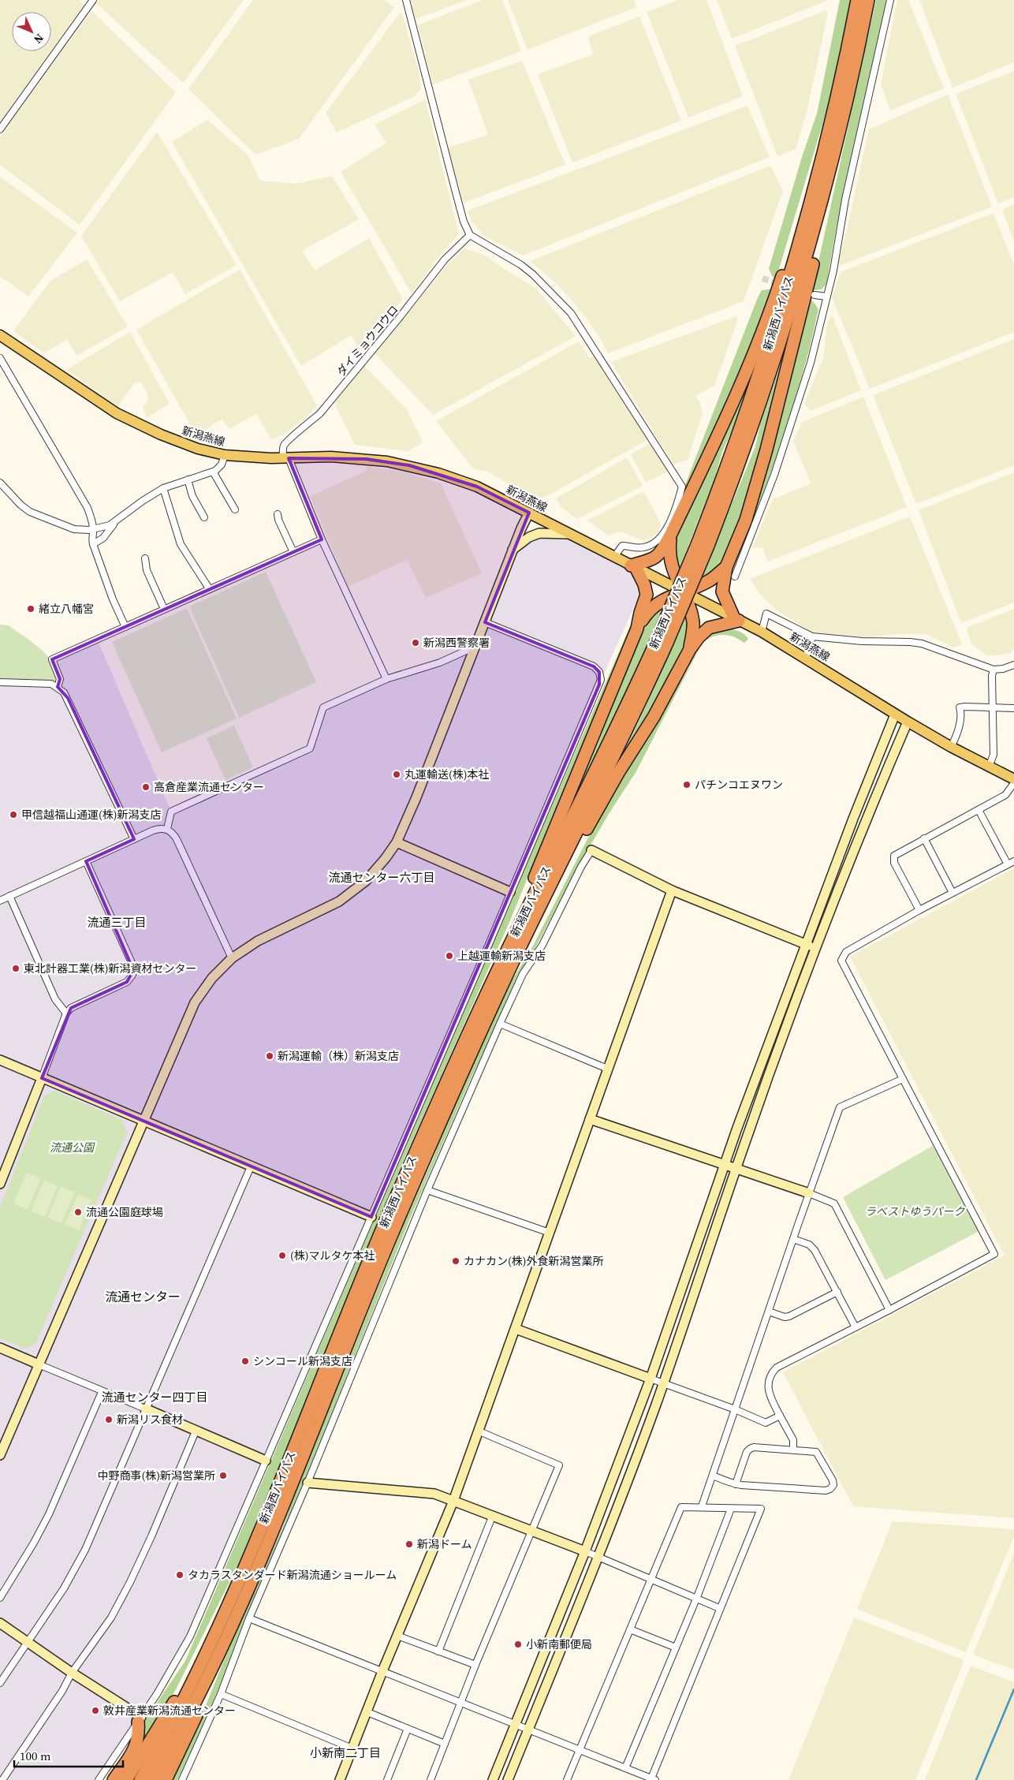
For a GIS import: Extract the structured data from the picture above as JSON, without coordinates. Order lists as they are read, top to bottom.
{
  "streets": {
    "highway": ["新潟西バイパス"],
    "main road": ["新潟燕線"],
    "street": ["ダイミョウコウロ"]
  },
  "crossings": [
    ["ダイミョウコウロ", "新潟燕線"]
  ],
  "districts": [
    "流通センター六丁目",
    "流通三丁目",
    "流通センター",
    "流通センター四丁目",
    "小新南二丁目"
  ],
  "parks": ["流通公園", "ラベストゆうパーク"],
  "places": [
    "緒立八幡宮",
    "新潟西警察署",
    "丸運輸送(株)本社",
    "パチンコエヌワン",
    "高倉産業流通センター",
    "甲信越福山通運(株)新潟支店",
    "上越運輸新潟支店",
    "東北計器工業(株)新潟資材センター",
    "新潟運輸（株）新潟支店",
    "流通公園庭球場",
    "(株)マルタケ本社",
    "カナカン(株)外食新潟営業所",
    "シンコール新潟支店",
    "新潟リス食材",
    "中野商事(株)新潟営業所",
    "新潟ドーム",
    "タカラスタンダード新潟流通ショールーム",
    "小新南郵便局",
    "敦井産業新潟流通センター"
  ],
  "scale_bar": "100 m",
  "north": "bottom right"
}
